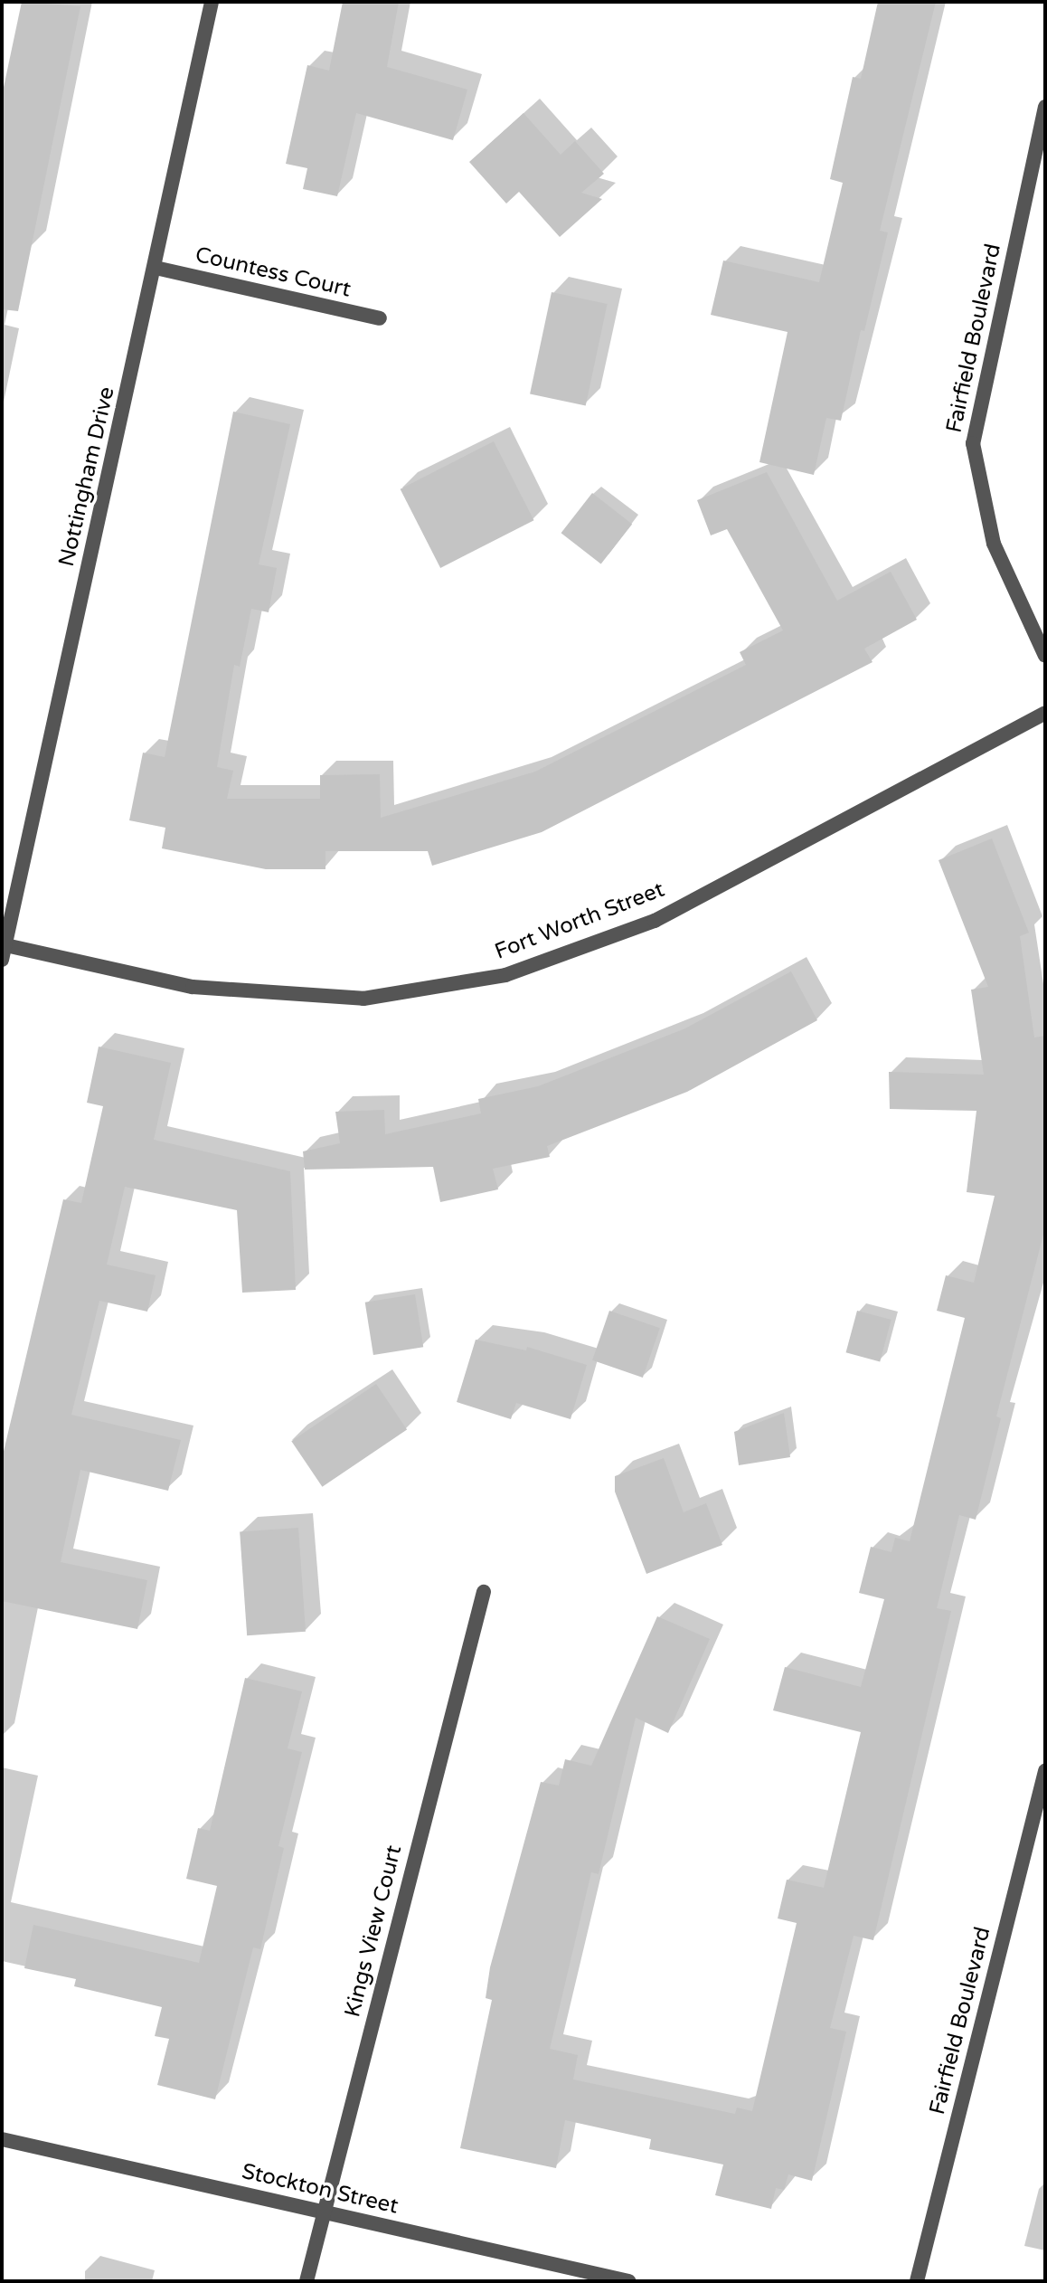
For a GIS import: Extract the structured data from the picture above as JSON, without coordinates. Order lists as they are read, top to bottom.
{
  "streets": {
    "street": [
      "Countess Court",
      "Fairfield Boulevard",
      "Nottingham Drive",
      "Fort Worth Street",
      "Kings View Court",
      "Stockton Street"
    ]
  },
  "crossings": [
    ["Countess Court", "Nottingham Drive"],
    ["Nottingham Drive", "Fort Worth Street"],
    ["Kings View Court", "Stockton Street"]
  ]
}
